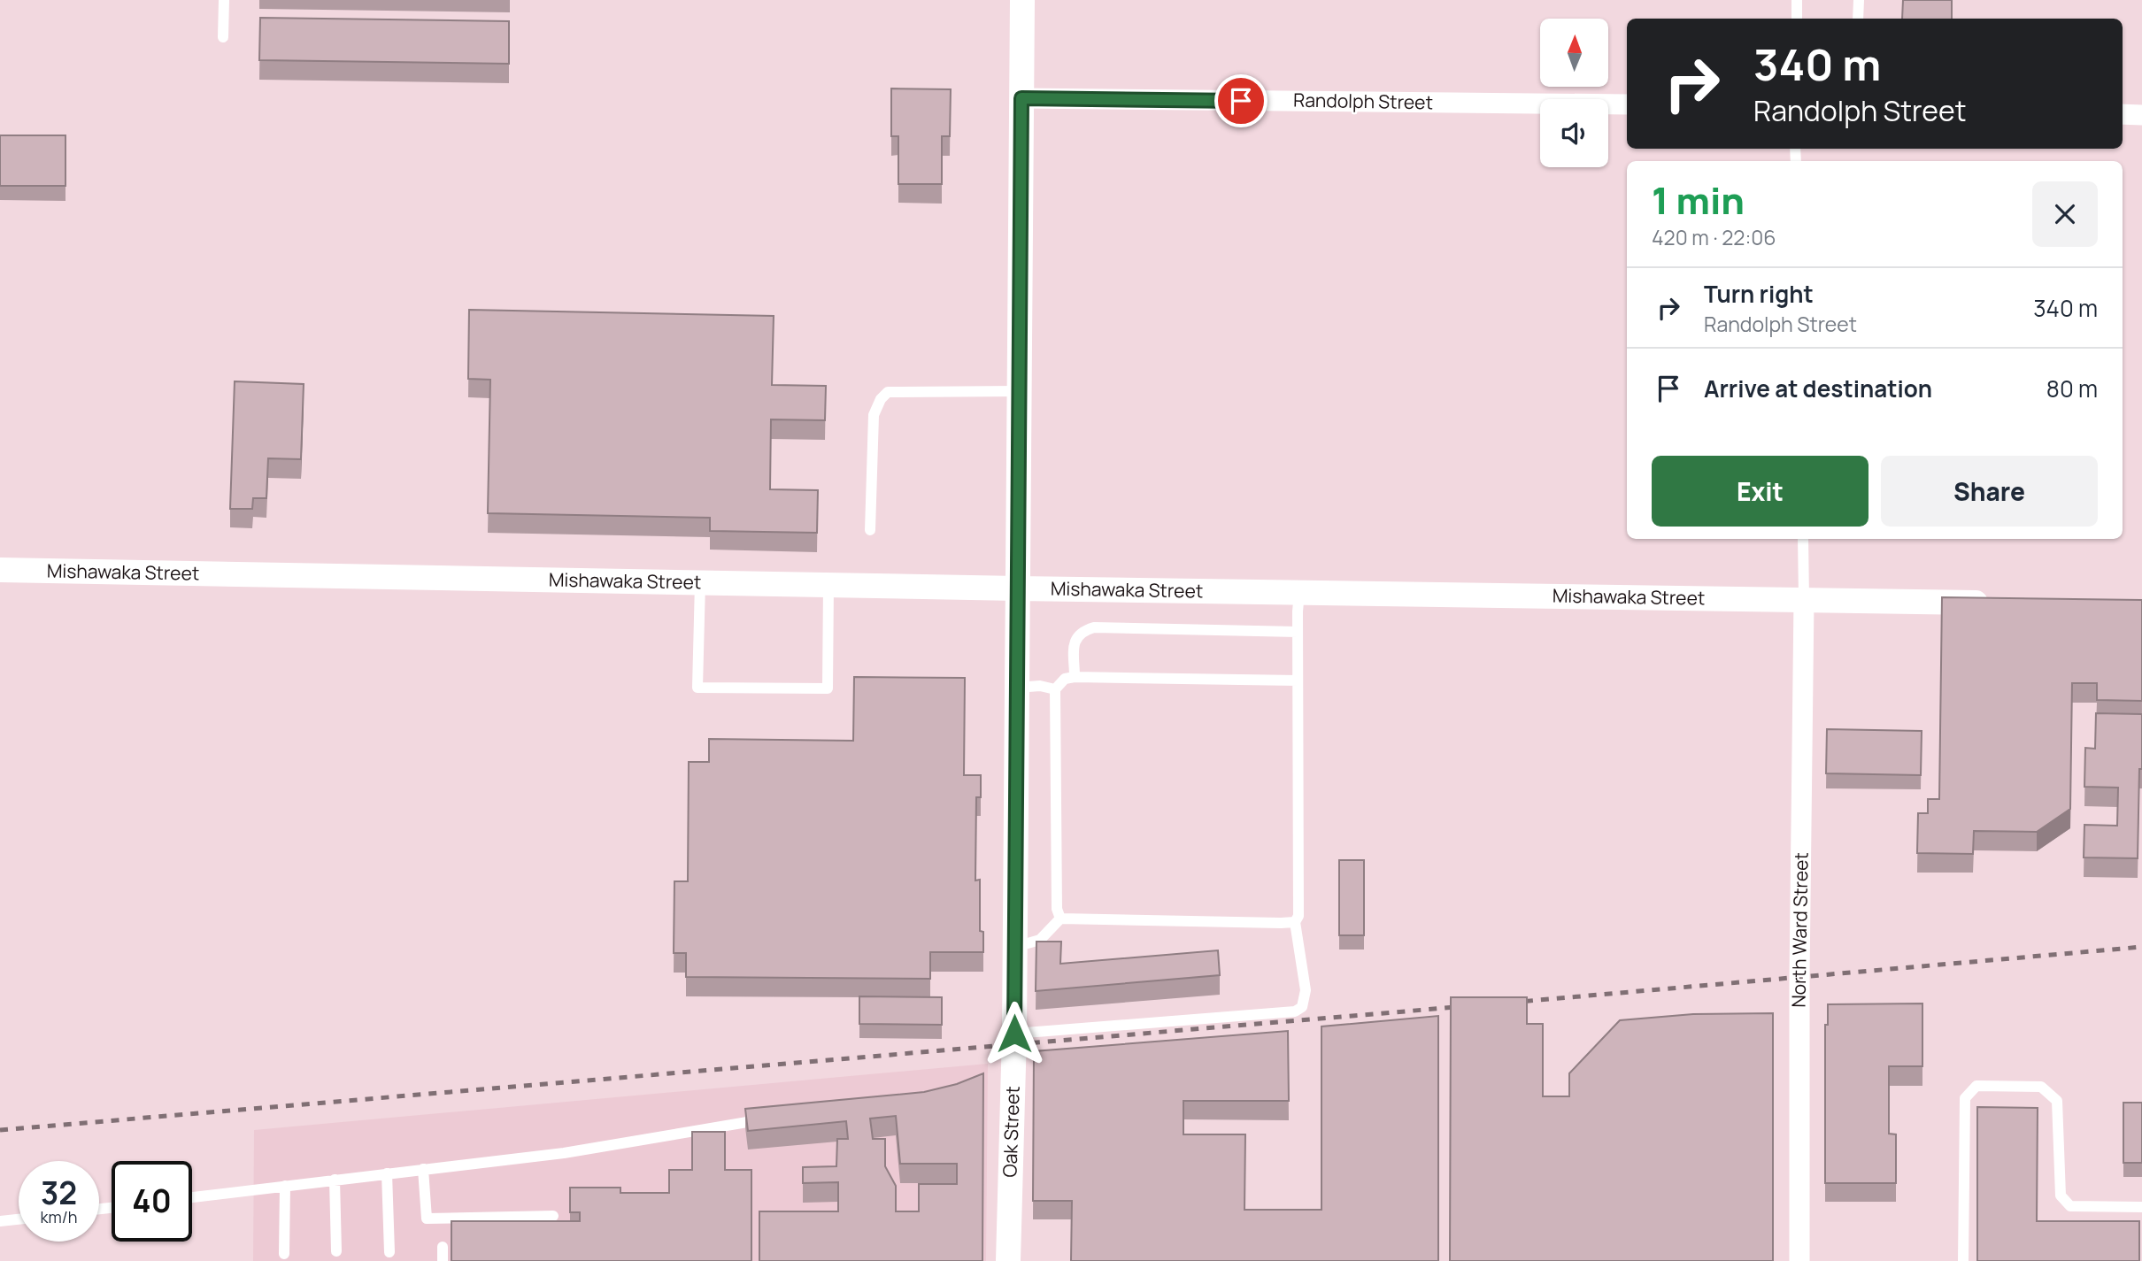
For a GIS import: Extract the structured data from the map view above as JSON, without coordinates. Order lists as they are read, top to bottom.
{
  "streets": {
    "street": [
      "Randolph Street",
      "Mishawaka Street",
      "North Ward Street",
      "Oak Street"
    ]
  },
  "crossings": [
    ["Randolph Street", "Oak Street"],
    ["Mishawaka Street", "North Ward Street"],
    ["Mishawaka Street", "Oak Street"]
  ],
  "north": "top",
  "page": {
    "turn": ["340 m", "Randolph Street"],
    "heading": ["1 min", "420 m · 22:06"],
    "list": [
      {
        "name": "Turn right",
        "note": "Randolph Street",
        "value": "340 m"
      },
      {
        "name": "Arrive at destination",
        "value": "80 m"
      }
    ],
    "buttons": ["Exit", "Share"],
    "speed": "32 km/h",
    "limit": "40"
  }
}
